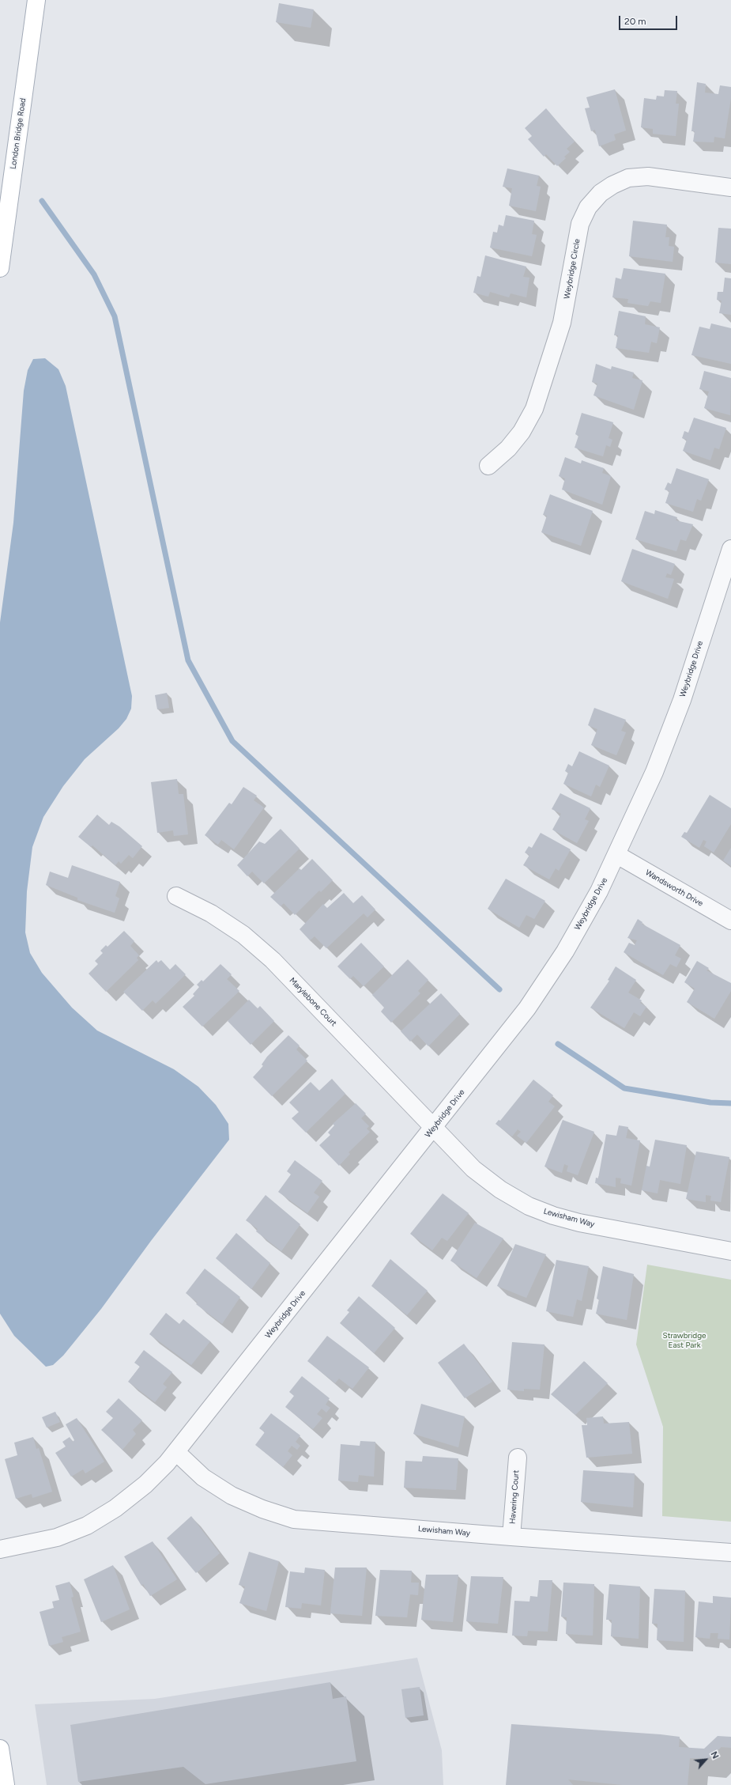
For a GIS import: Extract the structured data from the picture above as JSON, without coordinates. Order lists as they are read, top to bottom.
{
  "streets": {
    "main road": ["London Bridge Road"],
    "street": [
      "Weybridge Circle",
      "Weybridge Drive",
      "Wandsworth Drive",
      "Marylebone Court",
      "Lewisham Way",
      "Havering Court"
    ]
  },
  "crossings": [
    ["Weybridge Drive", "Wandsworth Drive"],
    ["Weybridge Drive", "Marylebone Court"],
    ["Weybridge Drive", "Lewisham Way"],
    ["Marylebone Court", "Lewisham Way"],
    ["Lewisham Way", "Havering Court"]
  ],
  "parks": ["Strawbridge East Park"],
  "scale_bar": "20 m",
  "north": "top right"
}
